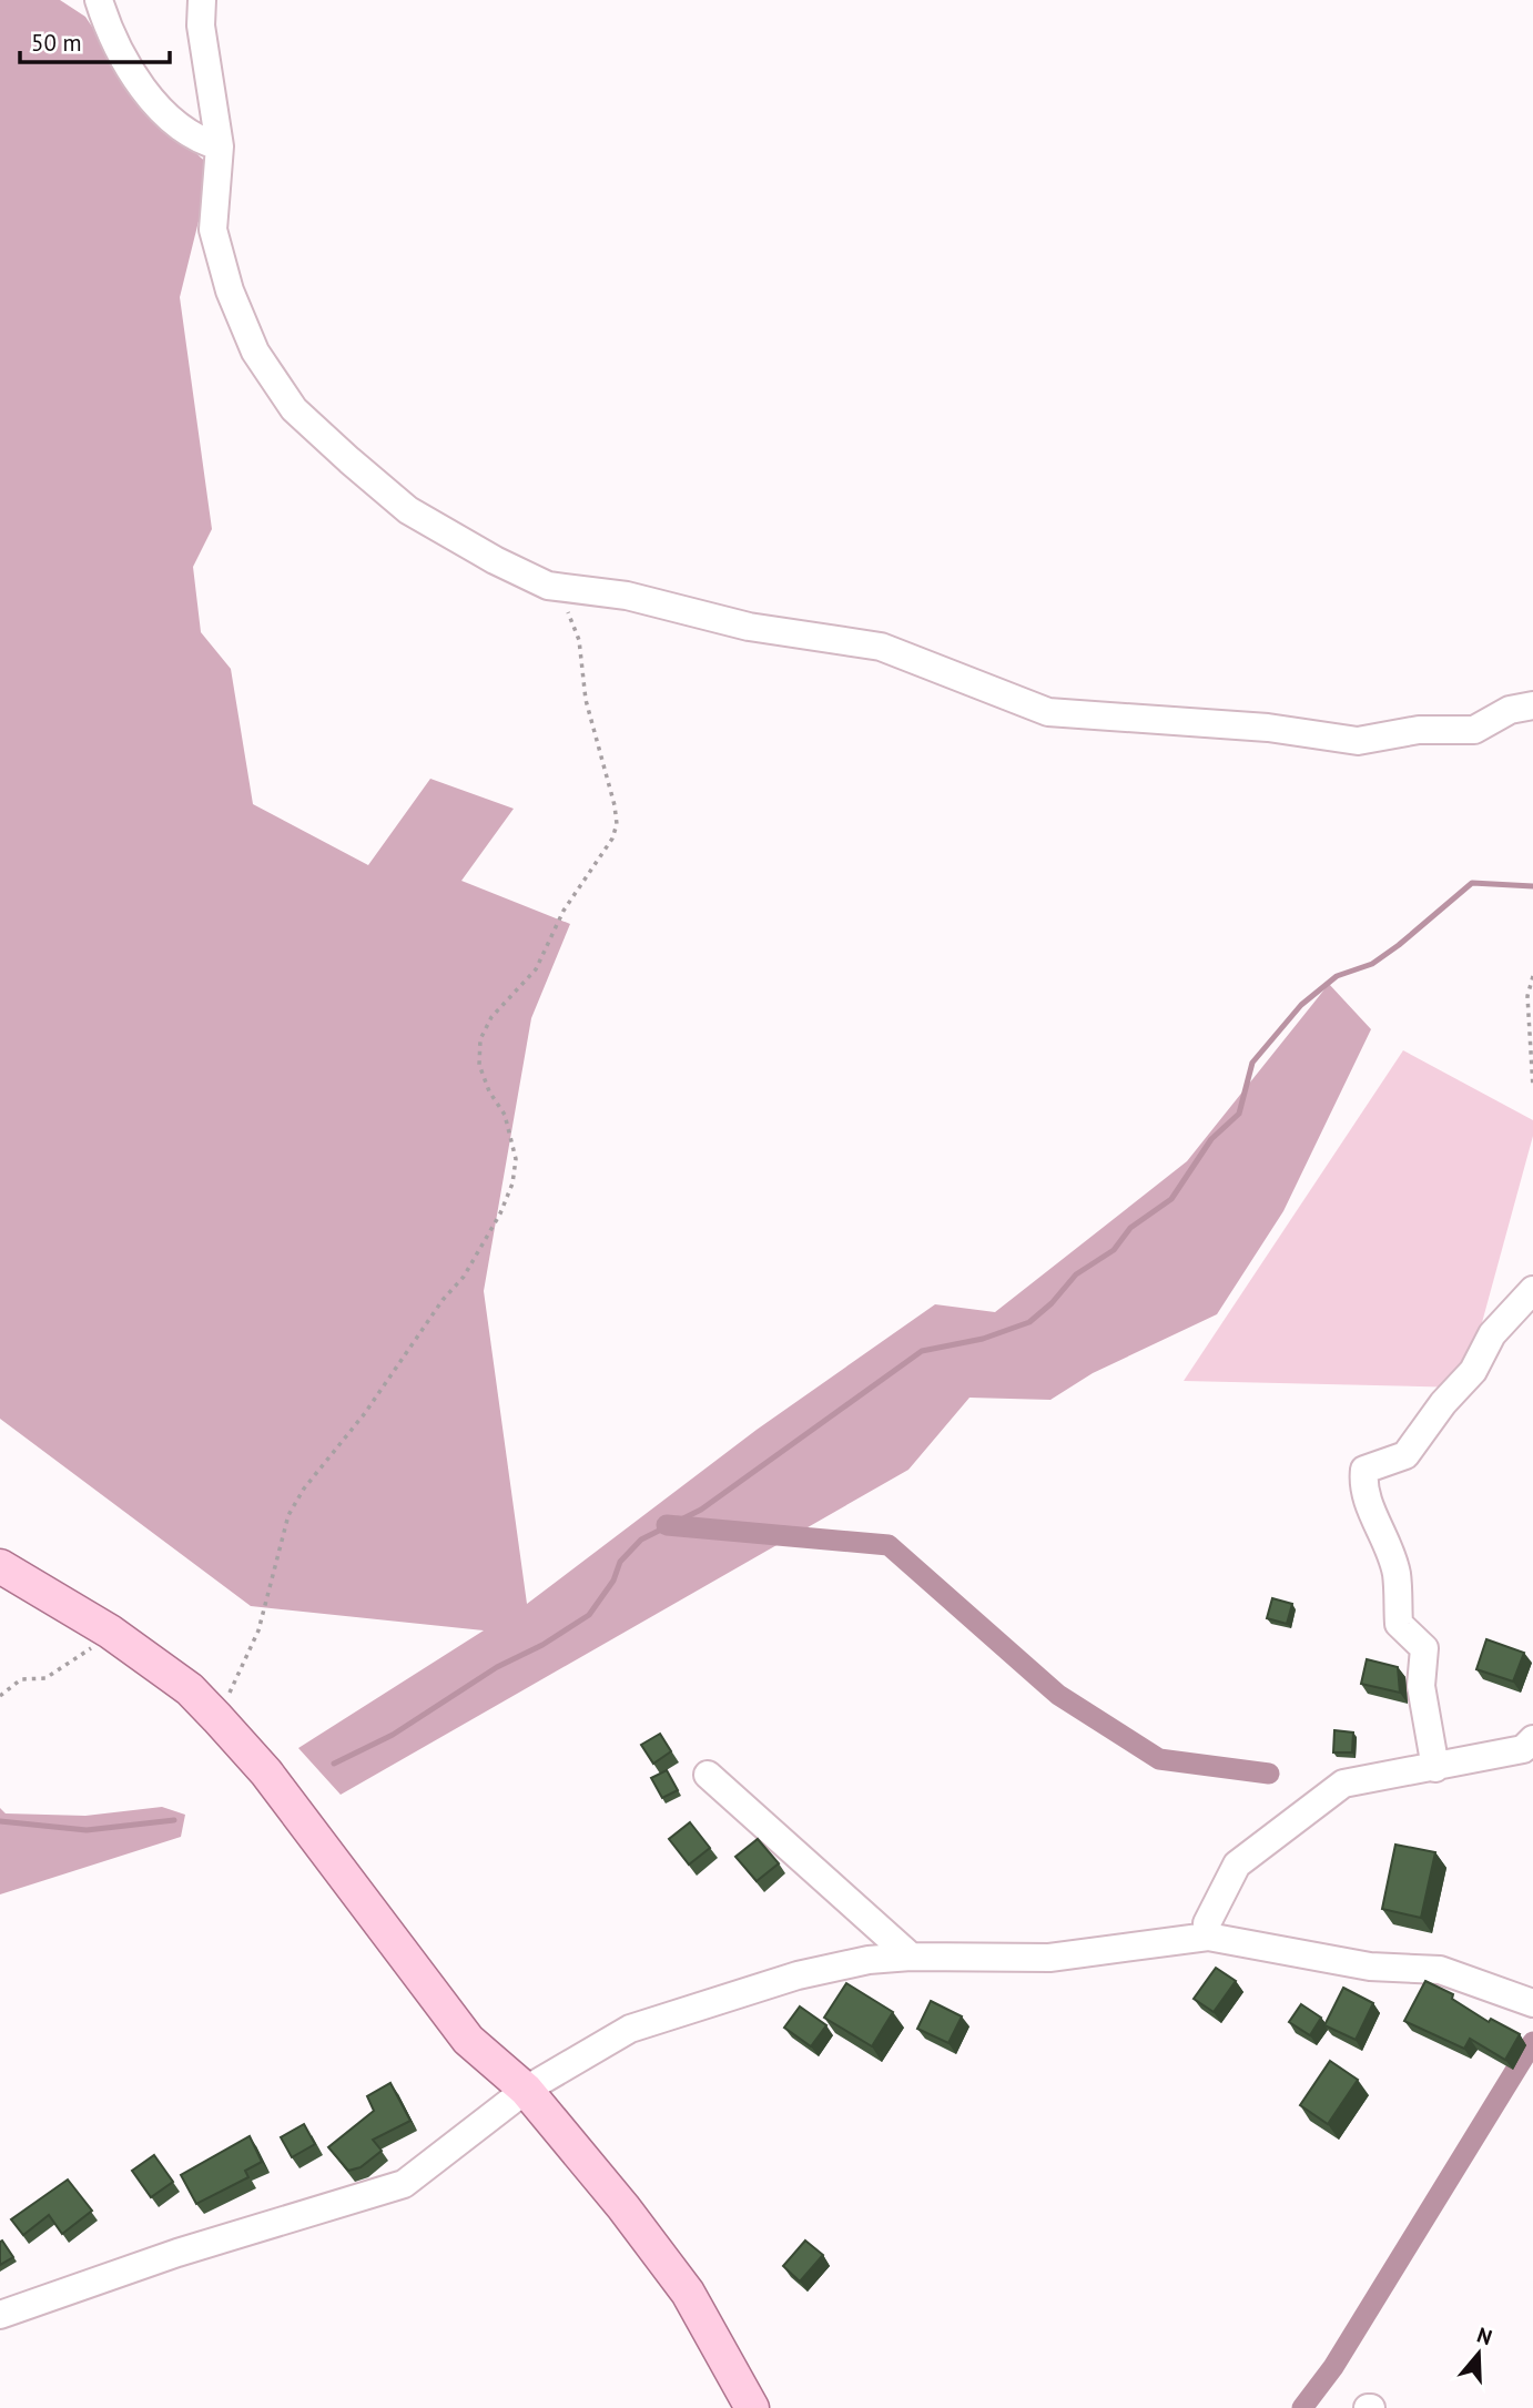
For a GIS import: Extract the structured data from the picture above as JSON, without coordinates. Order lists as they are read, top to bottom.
{
  "scale_bar": "50 m",
  "north": "top"
}
